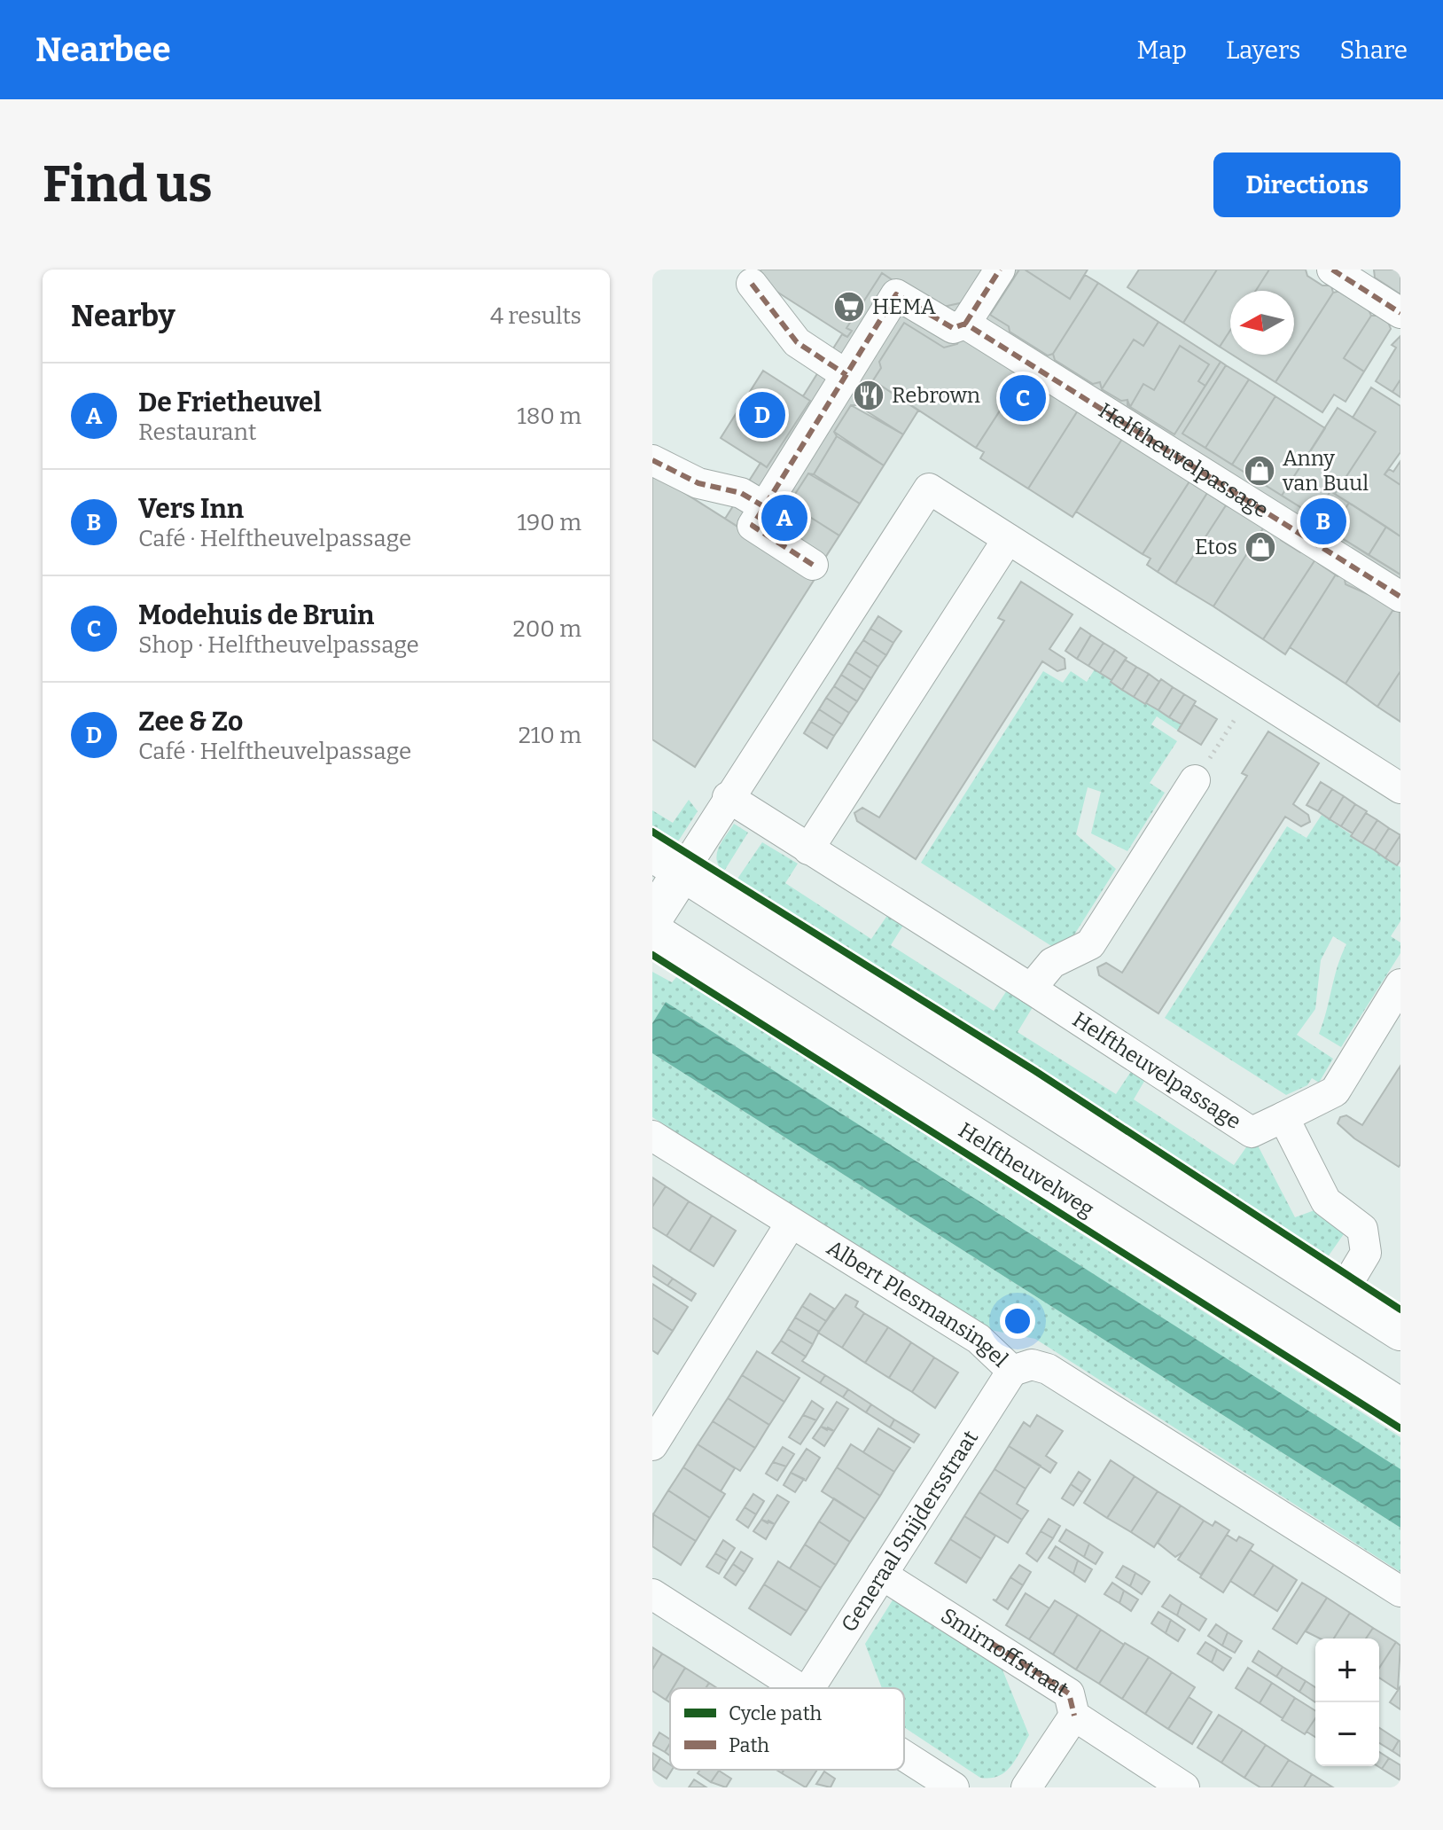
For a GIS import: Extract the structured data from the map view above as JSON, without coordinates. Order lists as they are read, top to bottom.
{
  "streets": {
    "main road": ["Helftheuvelweg"],
    "street": [
      "Helftheuvelpassage",
      "Albert Plesmansingel",
      "Generaal Snijdersstraat",
      "Smirnoffstraat"
    ]
  },
  "crossings": [
    ["Albert Plesmansingel", "Generaal Snijdersstraat"],
    ["Generaal Snijdersstraat", "Smirnoffstraat"]
  ],
  "places": {
    "supermarket": ["HEMA"],
    "restaurant": ["Rebrown"],
    "shop": ["Anny van Buul", "Etos"]
  },
  "legend": ["Cycle path", "Path"],
  "north": "left",
  "page": {
    "header": "Nearbee",
    "nav": ["Map", "Layers", "Share"],
    "buttons": "Directions",
    "title": "Find us",
    "heading": ["Nearby", "4 results"],
    "list": [
      {
        "mark": "A",
        "name": "De Frietheuvel",
        "note": "Restaurant",
        "value": "180 m"
      },
      {
        "mark": "B",
        "name": "Vers Inn",
        "note": "Café · Helftheuvelpassage",
        "value": "190 m"
      },
      {
        "mark": "C",
        "name": "Modehuis de Bruin",
        "note": "Shop · Helftheuvelpassage",
        "value": "200 m"
      },
      {
        "mark": "D",
        "name": "Zee & Zo",
        "note": "Café · Helftheuvelpassage",
        "value": "210 m"
      }
    ],
    "pins": [
      "C",
      "D",
      "A",
      "B"
    ],
    "map_buttons": ["+", "−"]
  }
}
